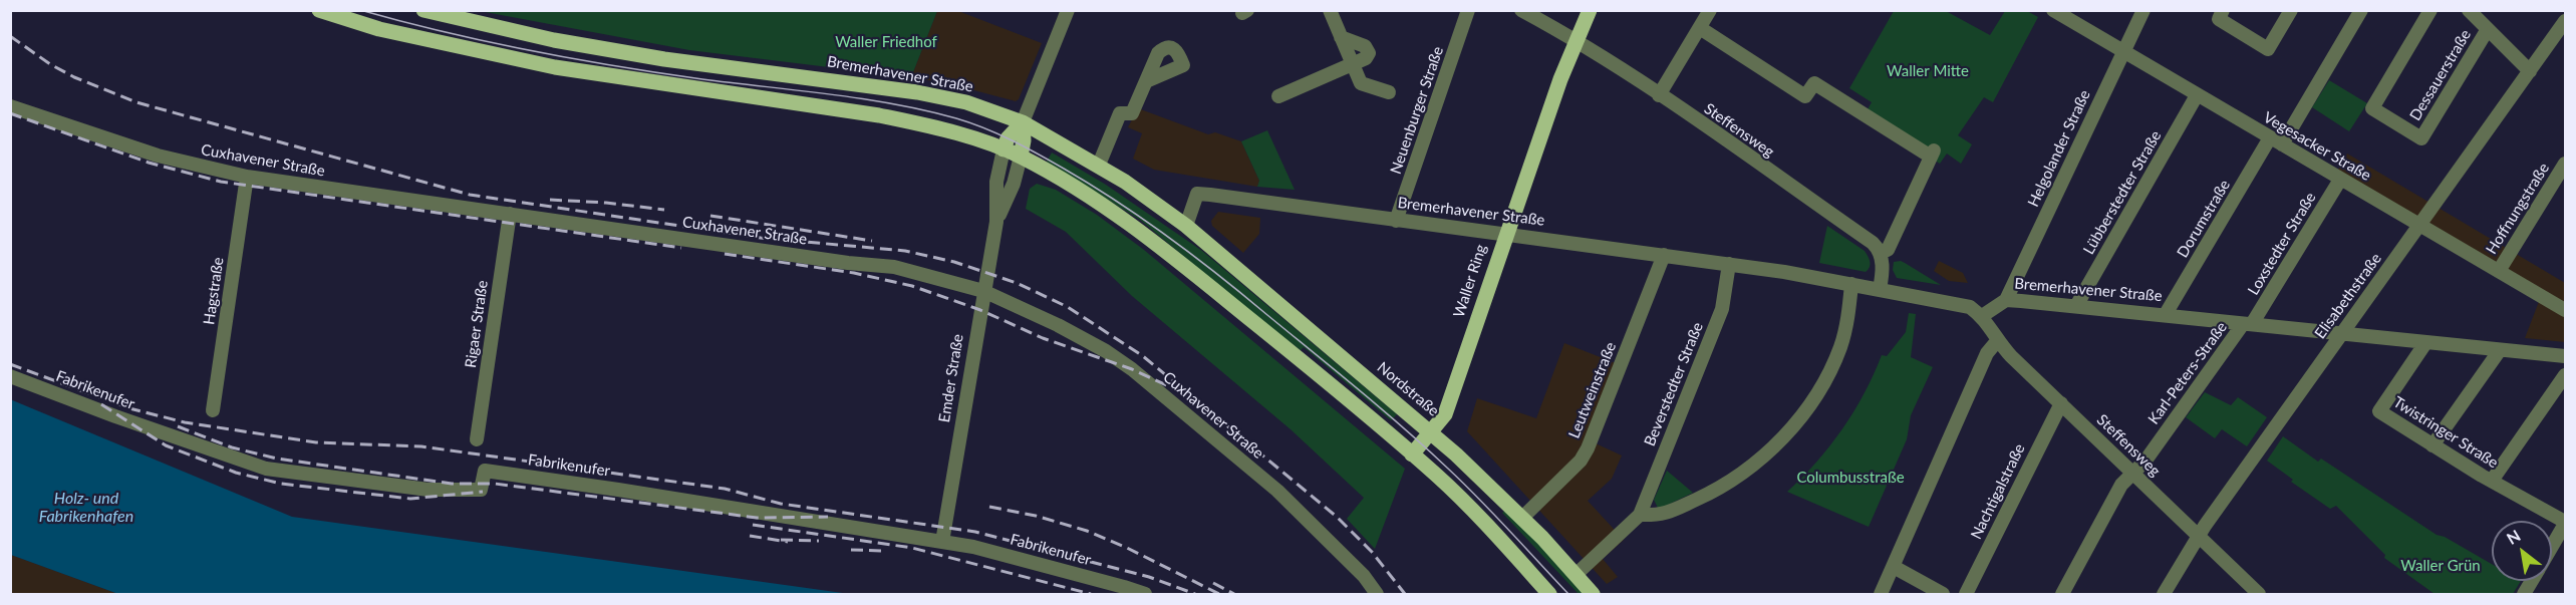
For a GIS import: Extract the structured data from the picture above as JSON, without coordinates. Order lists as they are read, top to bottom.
{
  "streets": {
    "main road": [
      "Bremerhavener Straße",
      "Waller Ring",
      "Emder Straße",
      "Nordstraße"
    ],
    "street": [
      "Dessauerstraße",
      "Neuenburger Straße",
      "Steffensweg",
      "Vegesacker Straße",
      "Helgolander Straße",
      "Cuxhavener Straße",
      "Lübberstedter Straße",
      "Hoffnungstraße",
      "Dorumstraße",
      "Loxstedter Straße",
      "Hagstraße",
      "Elisabethstraße",
      "Rigaer Straße",
      "Karl-Peters-Straße",
      "Beverstedter Straße",
      "Fabrikenufer",
      "Leutweinstraße",
      "Twistringer Straße",
      "Nachtigalstraße"
    ]
  },
  "crossings": [
    ["Bremerhavener Straße", "Neuenburger Straße"],
    ["Bremerhavener Straße", "Steffensweg"],
    ["Bremerhavener Straße", "Helgolander Straße"],
    ["Bremerhavener Straße", "Lübberstedter Straße"],
    ["Bremerhavener Straße", "Dorumstraße"],
    ["Bremerhavener Straße", "Loxstedter Straße"],
    ["Bremerhavener Straße", "Waller Ring"],
    ["Bremerhavener Straße", "Elisabethstraße"],
    ["Bremerhavener Straße", "Karl-Peters-Straße"],
    ["Bremerhavener Straße", "Emder Straße"],
    ["Bremerhavener Straße", "Beverstedter Straße"],
    ["Bremerhavener Straße", "Nordstraße"],
    ["Bremerhavener Straße", "Leutweinstraße"],
    ["Bremerhavener Straße", "Twistringer Straße"],
    ["Steffensweg", "Waller Ring"],
    ["Steffensweg", "Elisabethstraße"],
    ["Steffensweg", "Karl-Peters-Straße"],
    ["Steffensweg", "Nachtigalstraße"],
    ["Vegesacker Straße", "Helgolander Straße"],
    ["Vegesacker Straße", "Lübberstedter Straße"],
    ["Vegesacker Straße", "Hoffnungstraße"],
    ["Vegesacker Straße", "Dorumstraße"],
    ["Vegesacker Straße", "Loxstedter Straße"],
    ["Vegesacker Straße", "Elisabethstraße"],
    ["Cuxhavener Straße", "Hagstraße"],
    ["Cuxhavener Straße", "Rigaer Straße"],
    ["Cuxhavener Straße", "Emder Straße"],
    ["Loxstedter Straße", "Karl-Peters-Straße"],
    ["Waller Ring", "Nordstraße"],
    ["Emder Straße", "Fabrikenufer"],
    ["Nordstraße", "Leutweinstraße"]
  ],
  "water": ["Holz- und Fabrikenhafen"],
  "parks": [
    "Waller Friedhof",
    "Waller Mitte",
    "Columbusstraße",
    "Waller Grün"
  ],
  "north": "top left"
}
